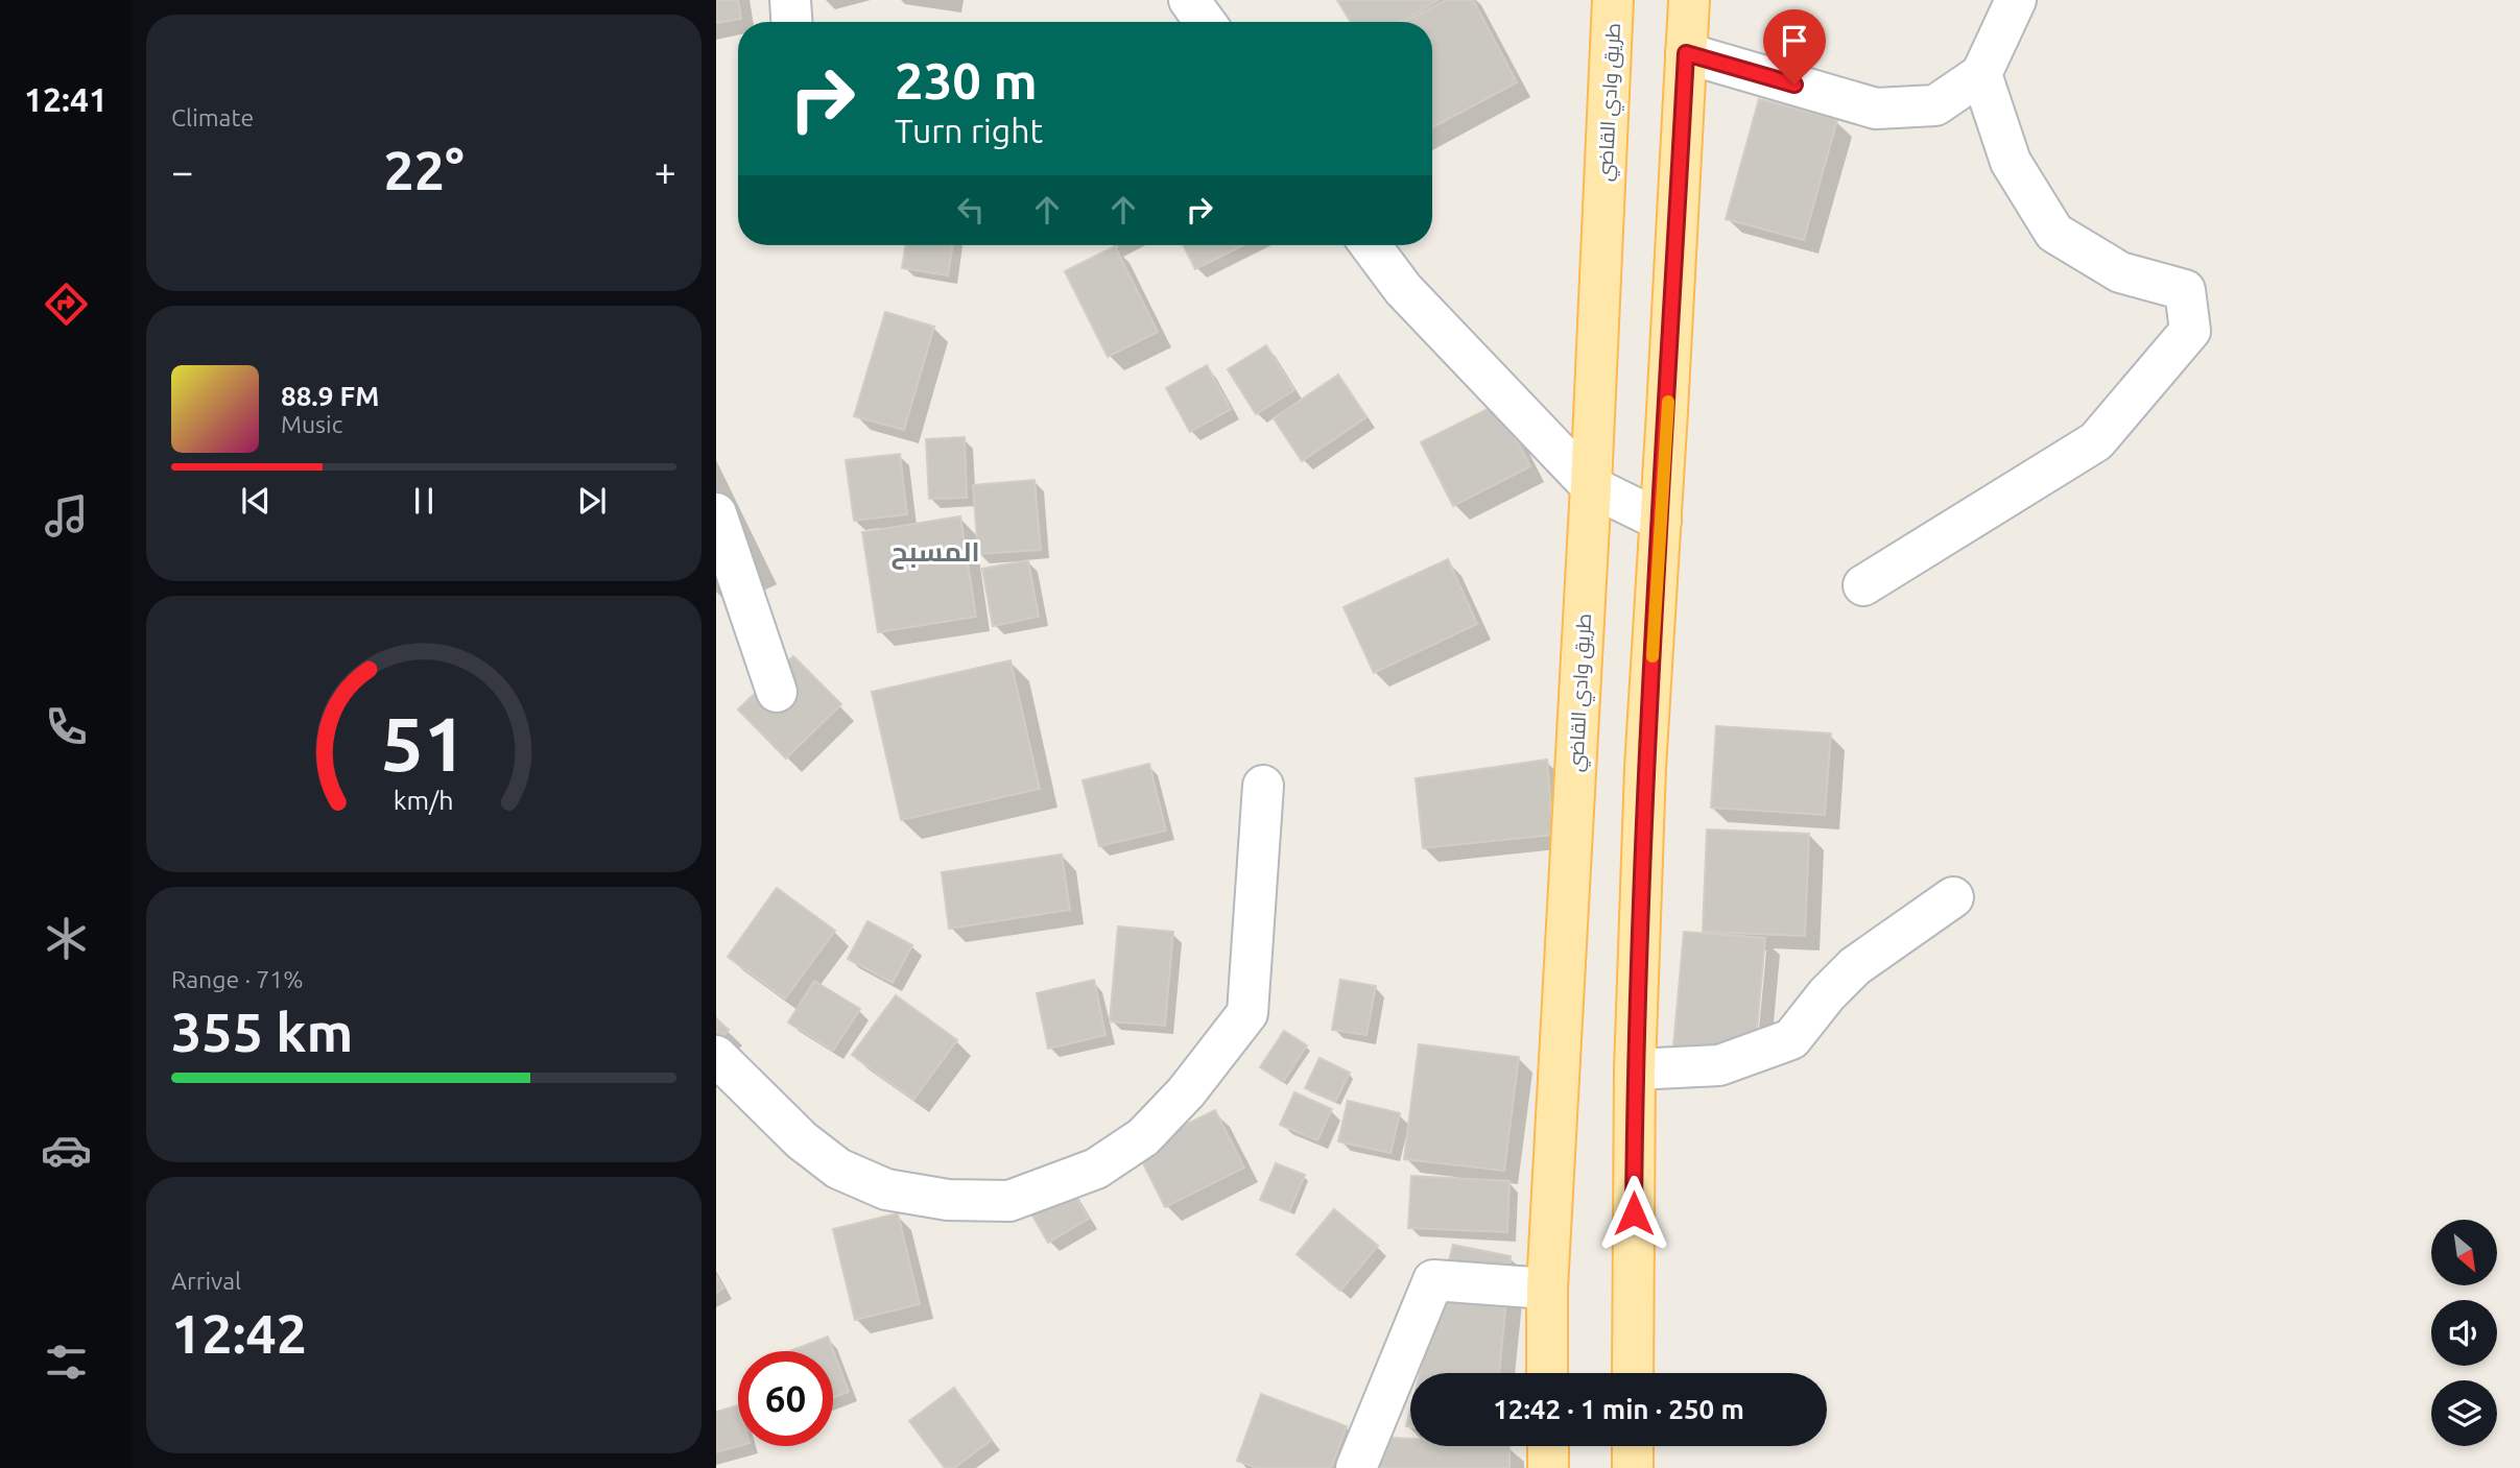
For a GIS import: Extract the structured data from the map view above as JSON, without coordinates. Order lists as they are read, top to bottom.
{
  "streets": {
    "main road": ["طريق وادي القاضي"]
  },
  "districts": ["المسبح"],
  "north": "bottom right",
  "page": {
    "tabs": "12:41",
    "tile": [
      "Climate",
      ["Range · 71%", "355 km"],
      ["Arrival", "12:42"]
    ],
    "turn": ["230 m", "Turn right"],
    "heat": ["−", "22°", "+"],
    "song": ["88.9 FM", "Music"],
    "limit": "60",
    "trip": "12:42 · 1 min · 250 m",
    "gauge": ["51", "km/h"]
  }
}
